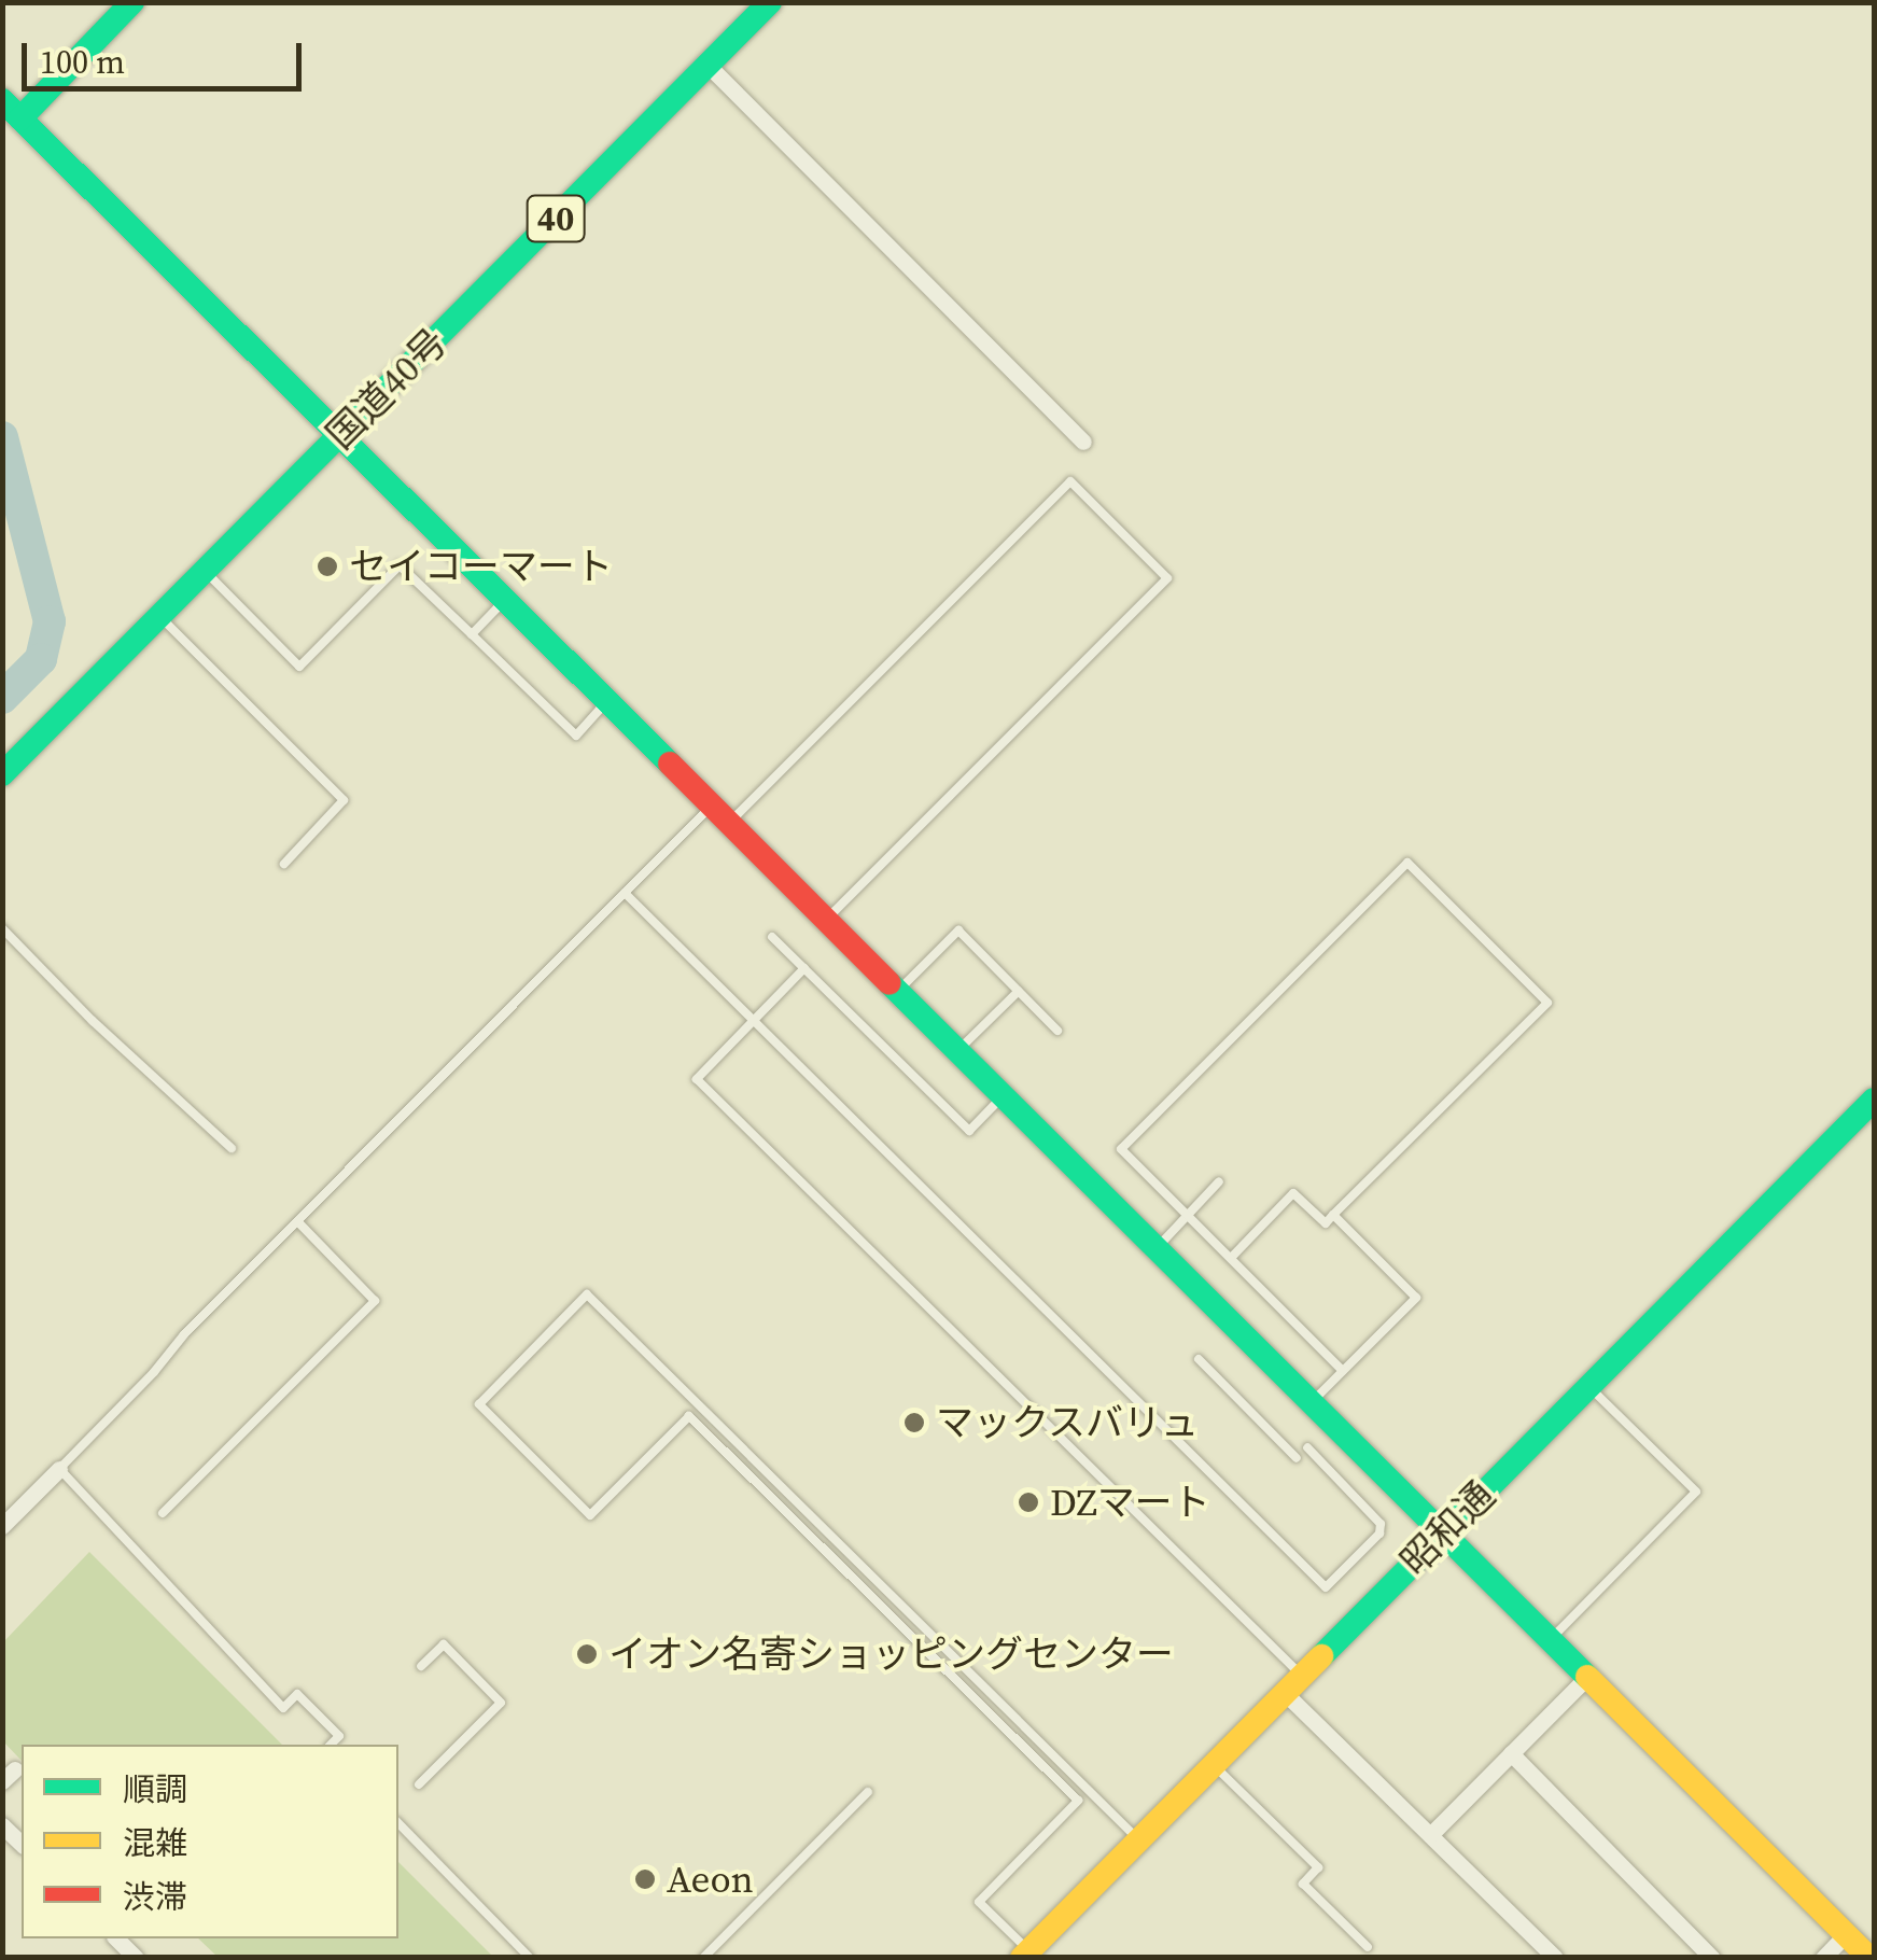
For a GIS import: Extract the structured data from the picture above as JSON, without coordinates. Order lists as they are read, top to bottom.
{
  "streets": {
    "main road": ["40", "国道40号", "昭和通"]
  },
  "places": [
    "セイコーマート",
    "マックスバリュ",
    "DZマート",
    "イオン名寄ショッピングセンター",
    "Aeon"
  ],
  "legend": ["順調", "混雑", "渋滞"],
  "scale_bar": "100 m"
}
